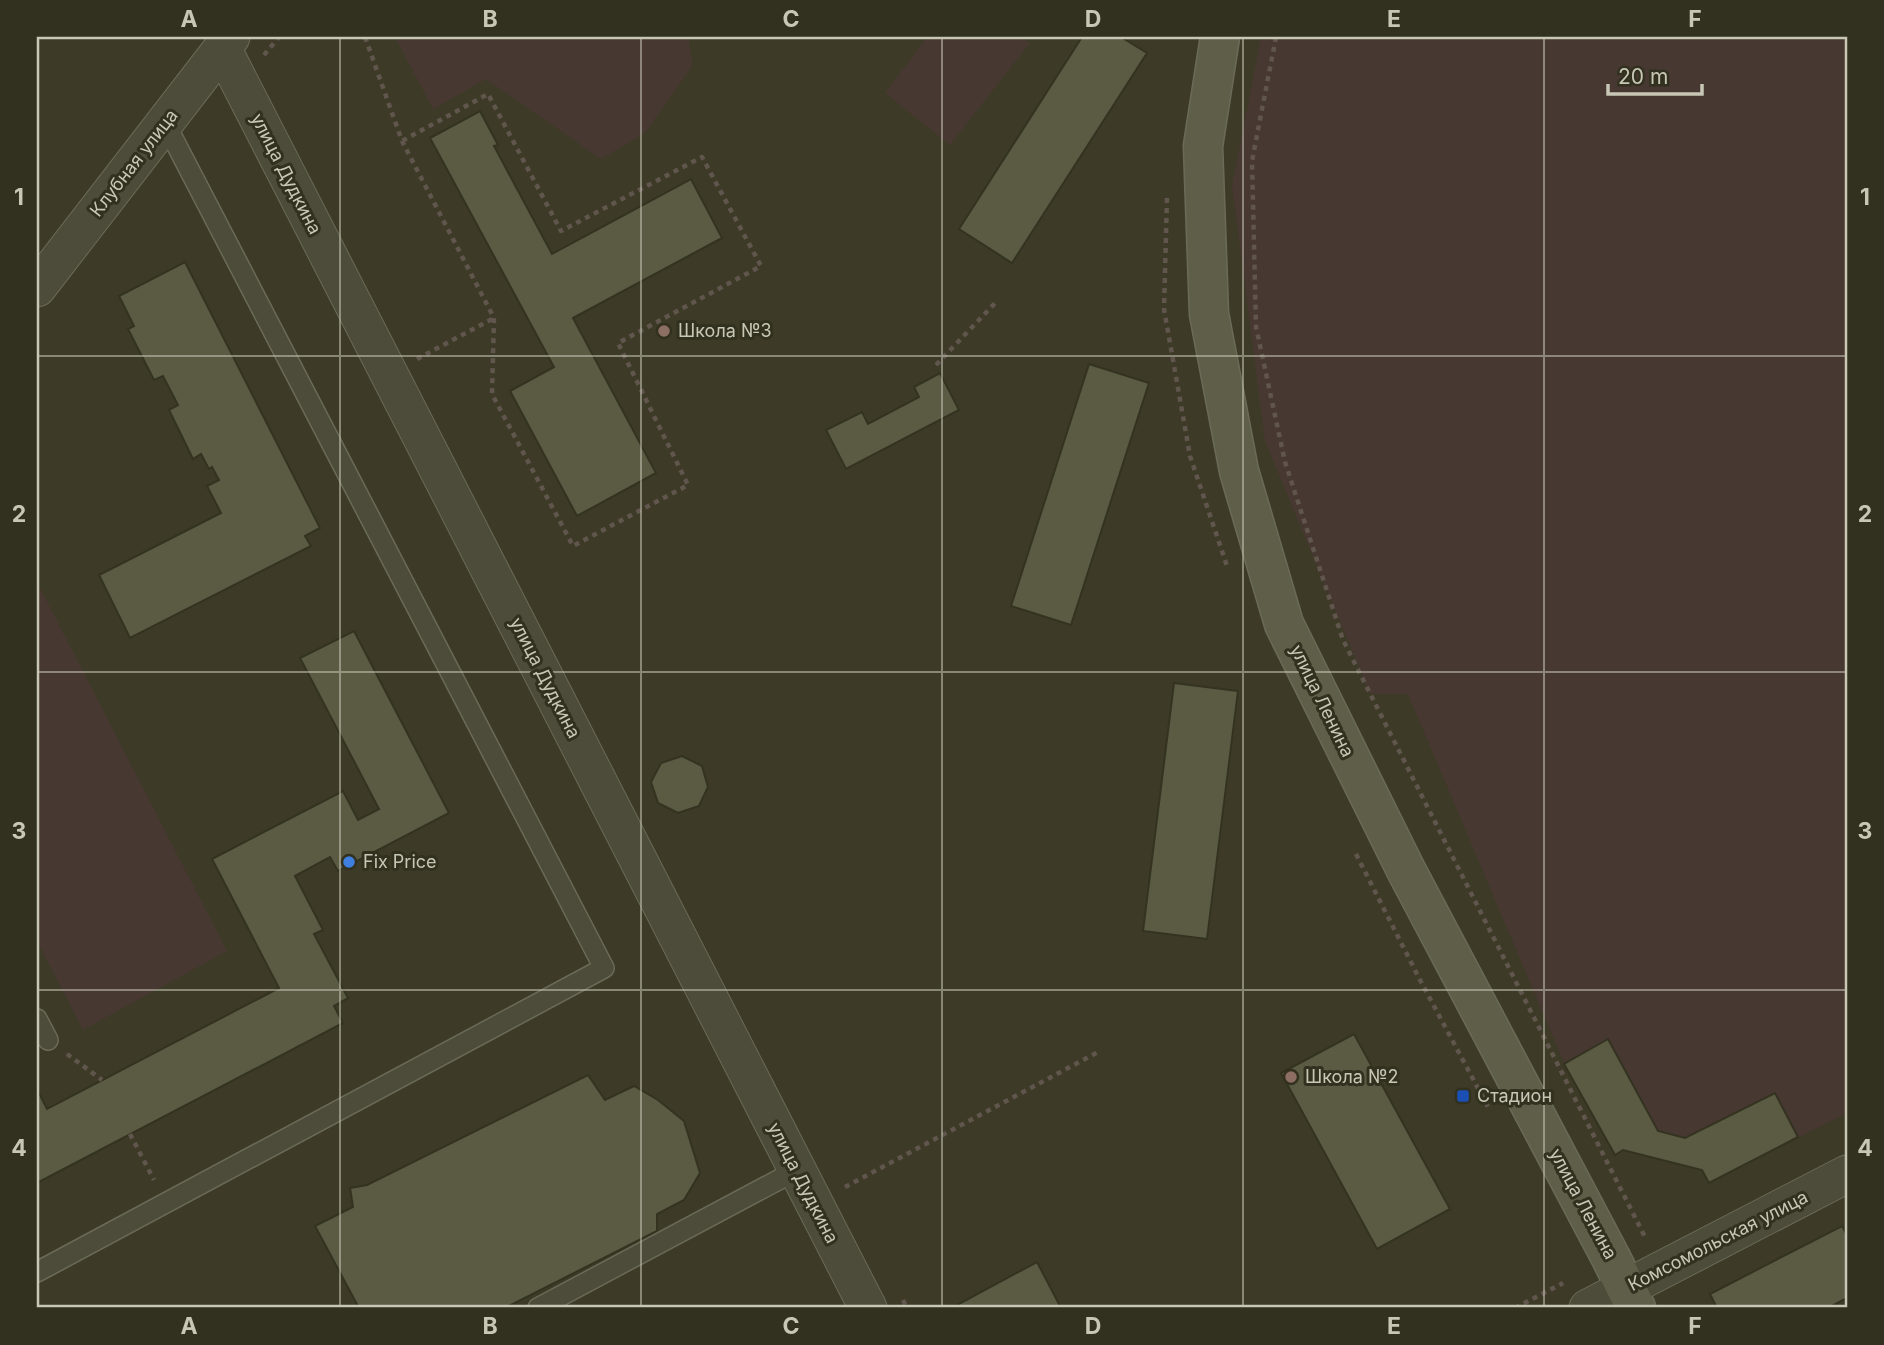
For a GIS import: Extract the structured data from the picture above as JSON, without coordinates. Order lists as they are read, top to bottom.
{
  "streets": {
    "street": [
      "Клубная улица",
      "улица Дудкина",
      "улица Ленина",
      "Комсомольская улица"
    ]
  },
  "crossings": [
    ["Клубная улица", "улица Дудкина"],
    ["улица Ленина", "Комсомольская улица"]
  ],
  "places": {
    "other": ["Школа №3", "Fix Price", "Школа №2"],
    "transit": ["Стадион"]
  },
  "scale_bar": "20 m",
  "grid": {
    "columns": [
      "A",
      "B",
      "C",
      "D",
      "E",
      "F"
    ],
    "rows": [
      "1",
      "2",
      "3",
      "4"
    ]
  }
}
